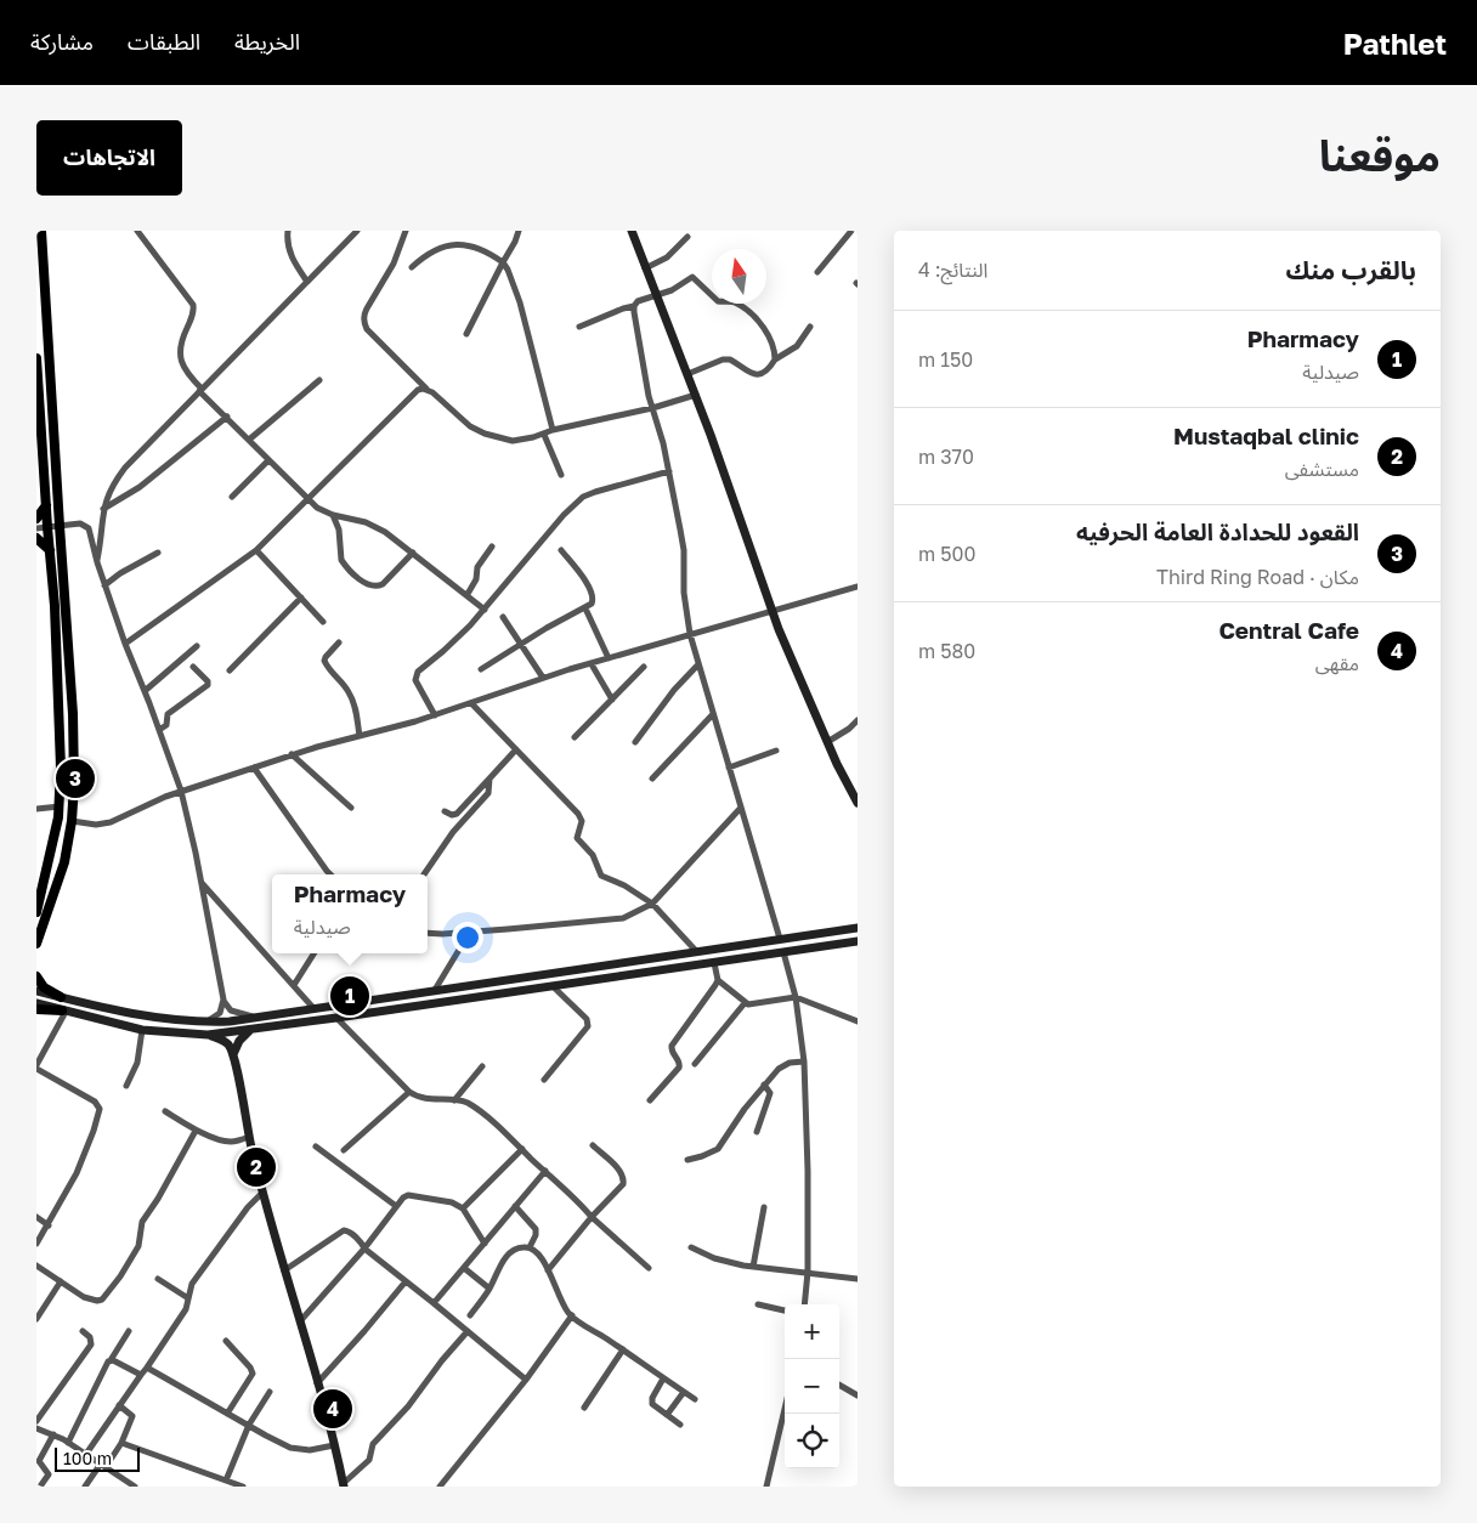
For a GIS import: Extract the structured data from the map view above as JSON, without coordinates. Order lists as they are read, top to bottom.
{
  "scale_bar": "100 m",
  "north": "top",
  "page": {
    "header": "Pathlet",
    "nav": ["الخريطة", "الطبقات", "مشاركة"],
    "title": "موقعنا",
    "buttons": "الاتجاهات",
    "heading": ["بالقرب منك", "النتائج: 4"],
    "list": [
      {
        "mark": "1",
        "name": "Pharmacy",
        "note": "صيدلية",
        "value": "150 m"
      },
      {
        "mark": "2",
        "name": "Mustaqbal clinic",
        "note": "مستشفى",
        "value": "370 m"
      },
      {
        "mark": "3",
        "name": "القعود للحدادة العامة الحرفيه",
        "note": "مكان · Third Ring Road",
        "value": "500 m"
      },
      {
        "mark": "4",
        "name": "Central Cafe",
        "note": "مقهى",
        "value": "580 m"
      }
    ],
    "pins": [
      "3",
      "1",
      "2",
      "4"
    ],
    "popup": ["Pharmacy", "صيدلية"],
    "map_buttons": ["+", "−"],
    "scale": "100 m"
  }
}
